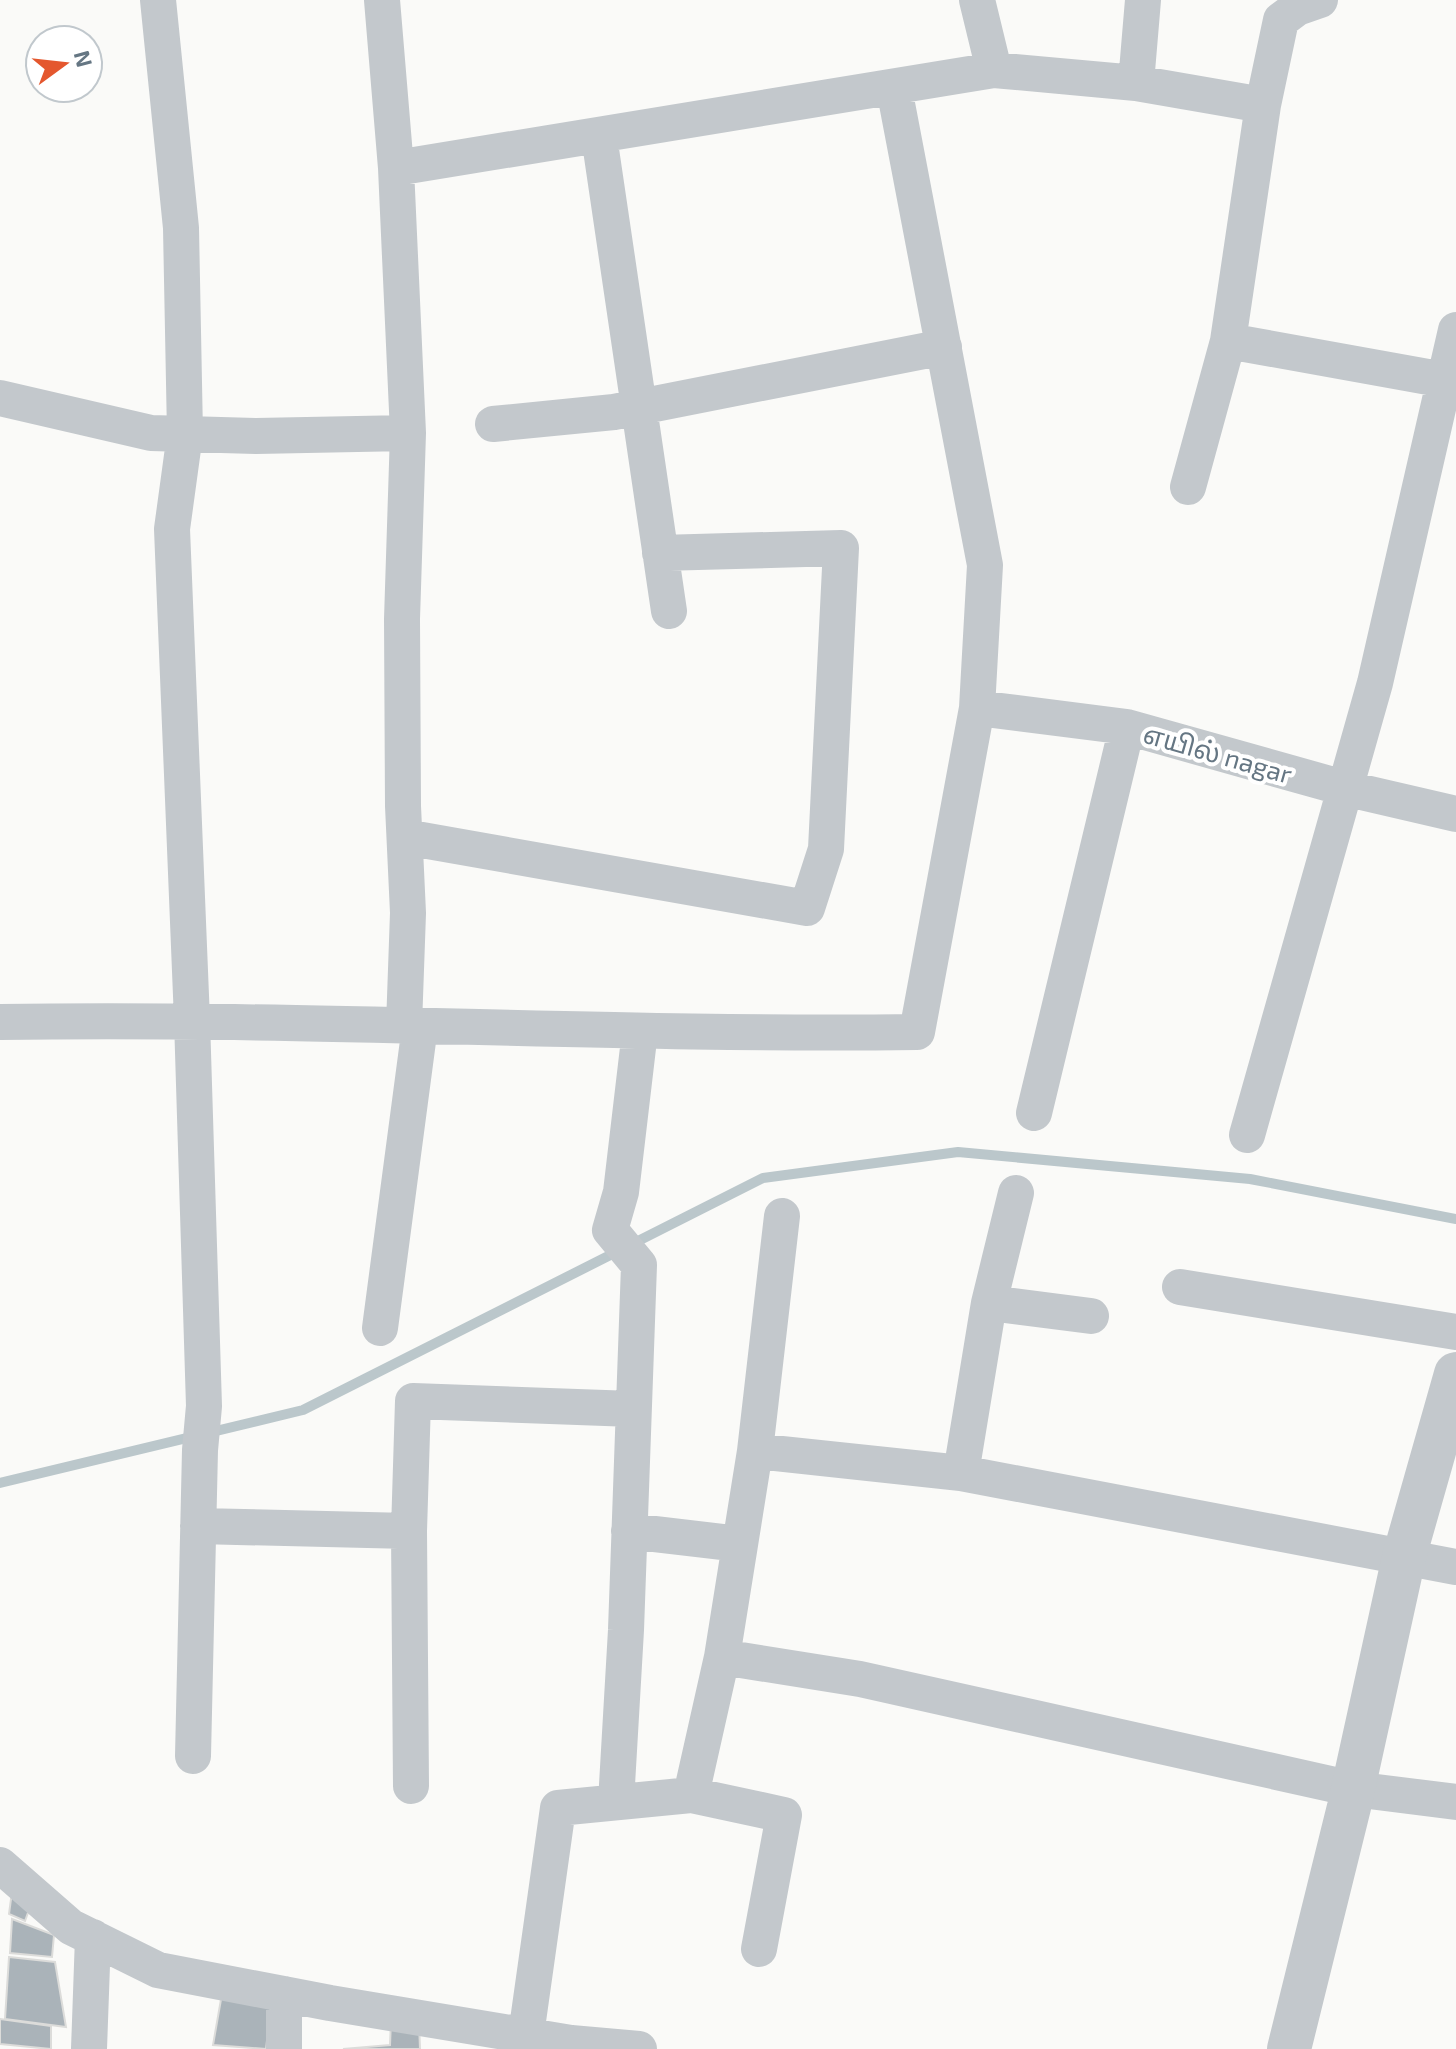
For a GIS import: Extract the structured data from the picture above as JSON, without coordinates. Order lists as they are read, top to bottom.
{
  "streets": {
    "street": ["எயில் nagar"]
  },
  "north": "right"
}
